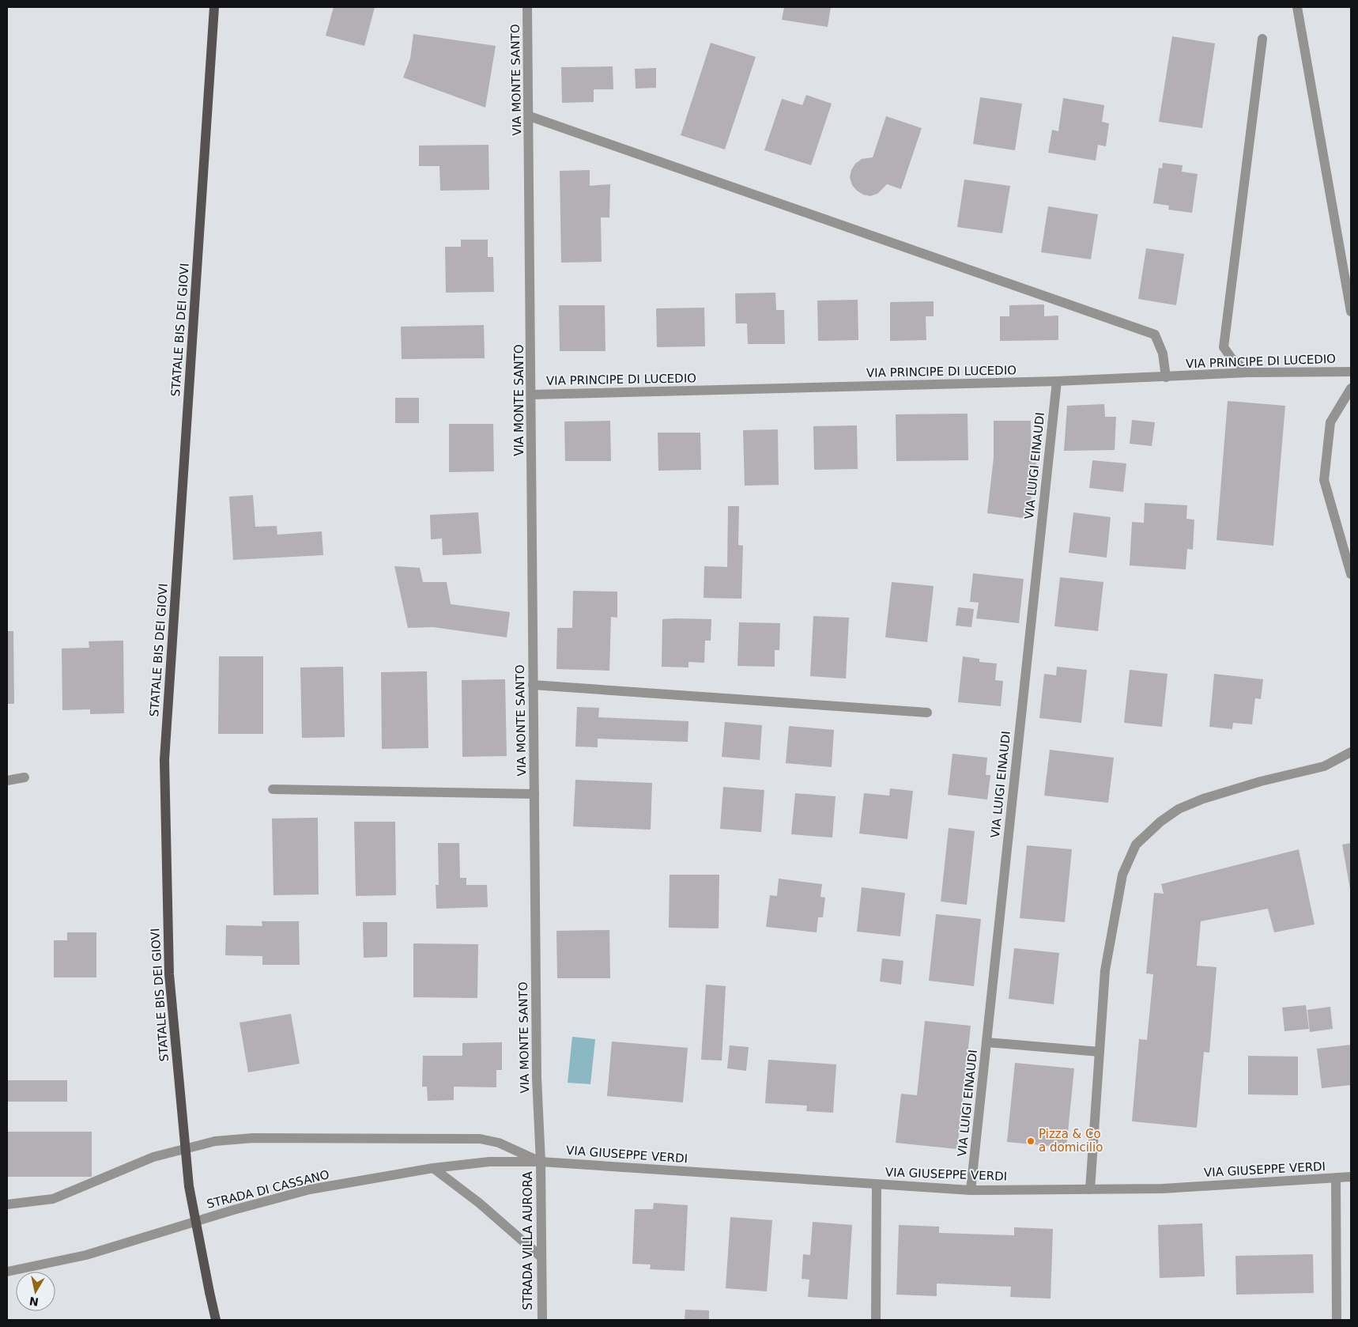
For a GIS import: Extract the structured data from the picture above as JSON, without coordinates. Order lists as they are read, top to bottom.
{
  "streets": {
    "main road": ["STATALE BIS DEI GIOVI"],
    "street": [
      "VIA MONTE SANTO",
      "VIA PRINCIPE DI LUCEDIO",
      "VIA LUIGI EINAUDI",
      "VIA GIUSEPPE VERDI",
      "STRADA DI CASSANO",
      "STRADA VILLA AURORA"
    ]
  },
  "crossings": [
    ["VIA MONTE SANTO", "VIA PRINCIPE DI LUCEDIO"],
    ["VIA MONTE SANTO", "VIA GIUSEPPE VERDI"],
    ["VIA MONTE SANTO", "STRADA DI CASSANO"],
    ["VIA MONTE SANTO", "STRADA VILLA AURORA"],
    ["VIA PRINCIPE DI LUCEDIO", "VIA LUIGI EINAUDI"],
    ["VIA LUIGI EINAUDI", "VIA GIUSEPPE VERDI"],
    ["VIA GIUSEPPE VERDI", "STRADA DI CASSANO"],
    ["VIA GIUSEPPE VERDI", "STRADA VILLA AURORA"],
    ["STRADA DI CASSANO", "STRADA VILLA AURORA"]
  ],
  "places": ["Pizza & Co a domicilio"],
  "north": "bottom"
}
